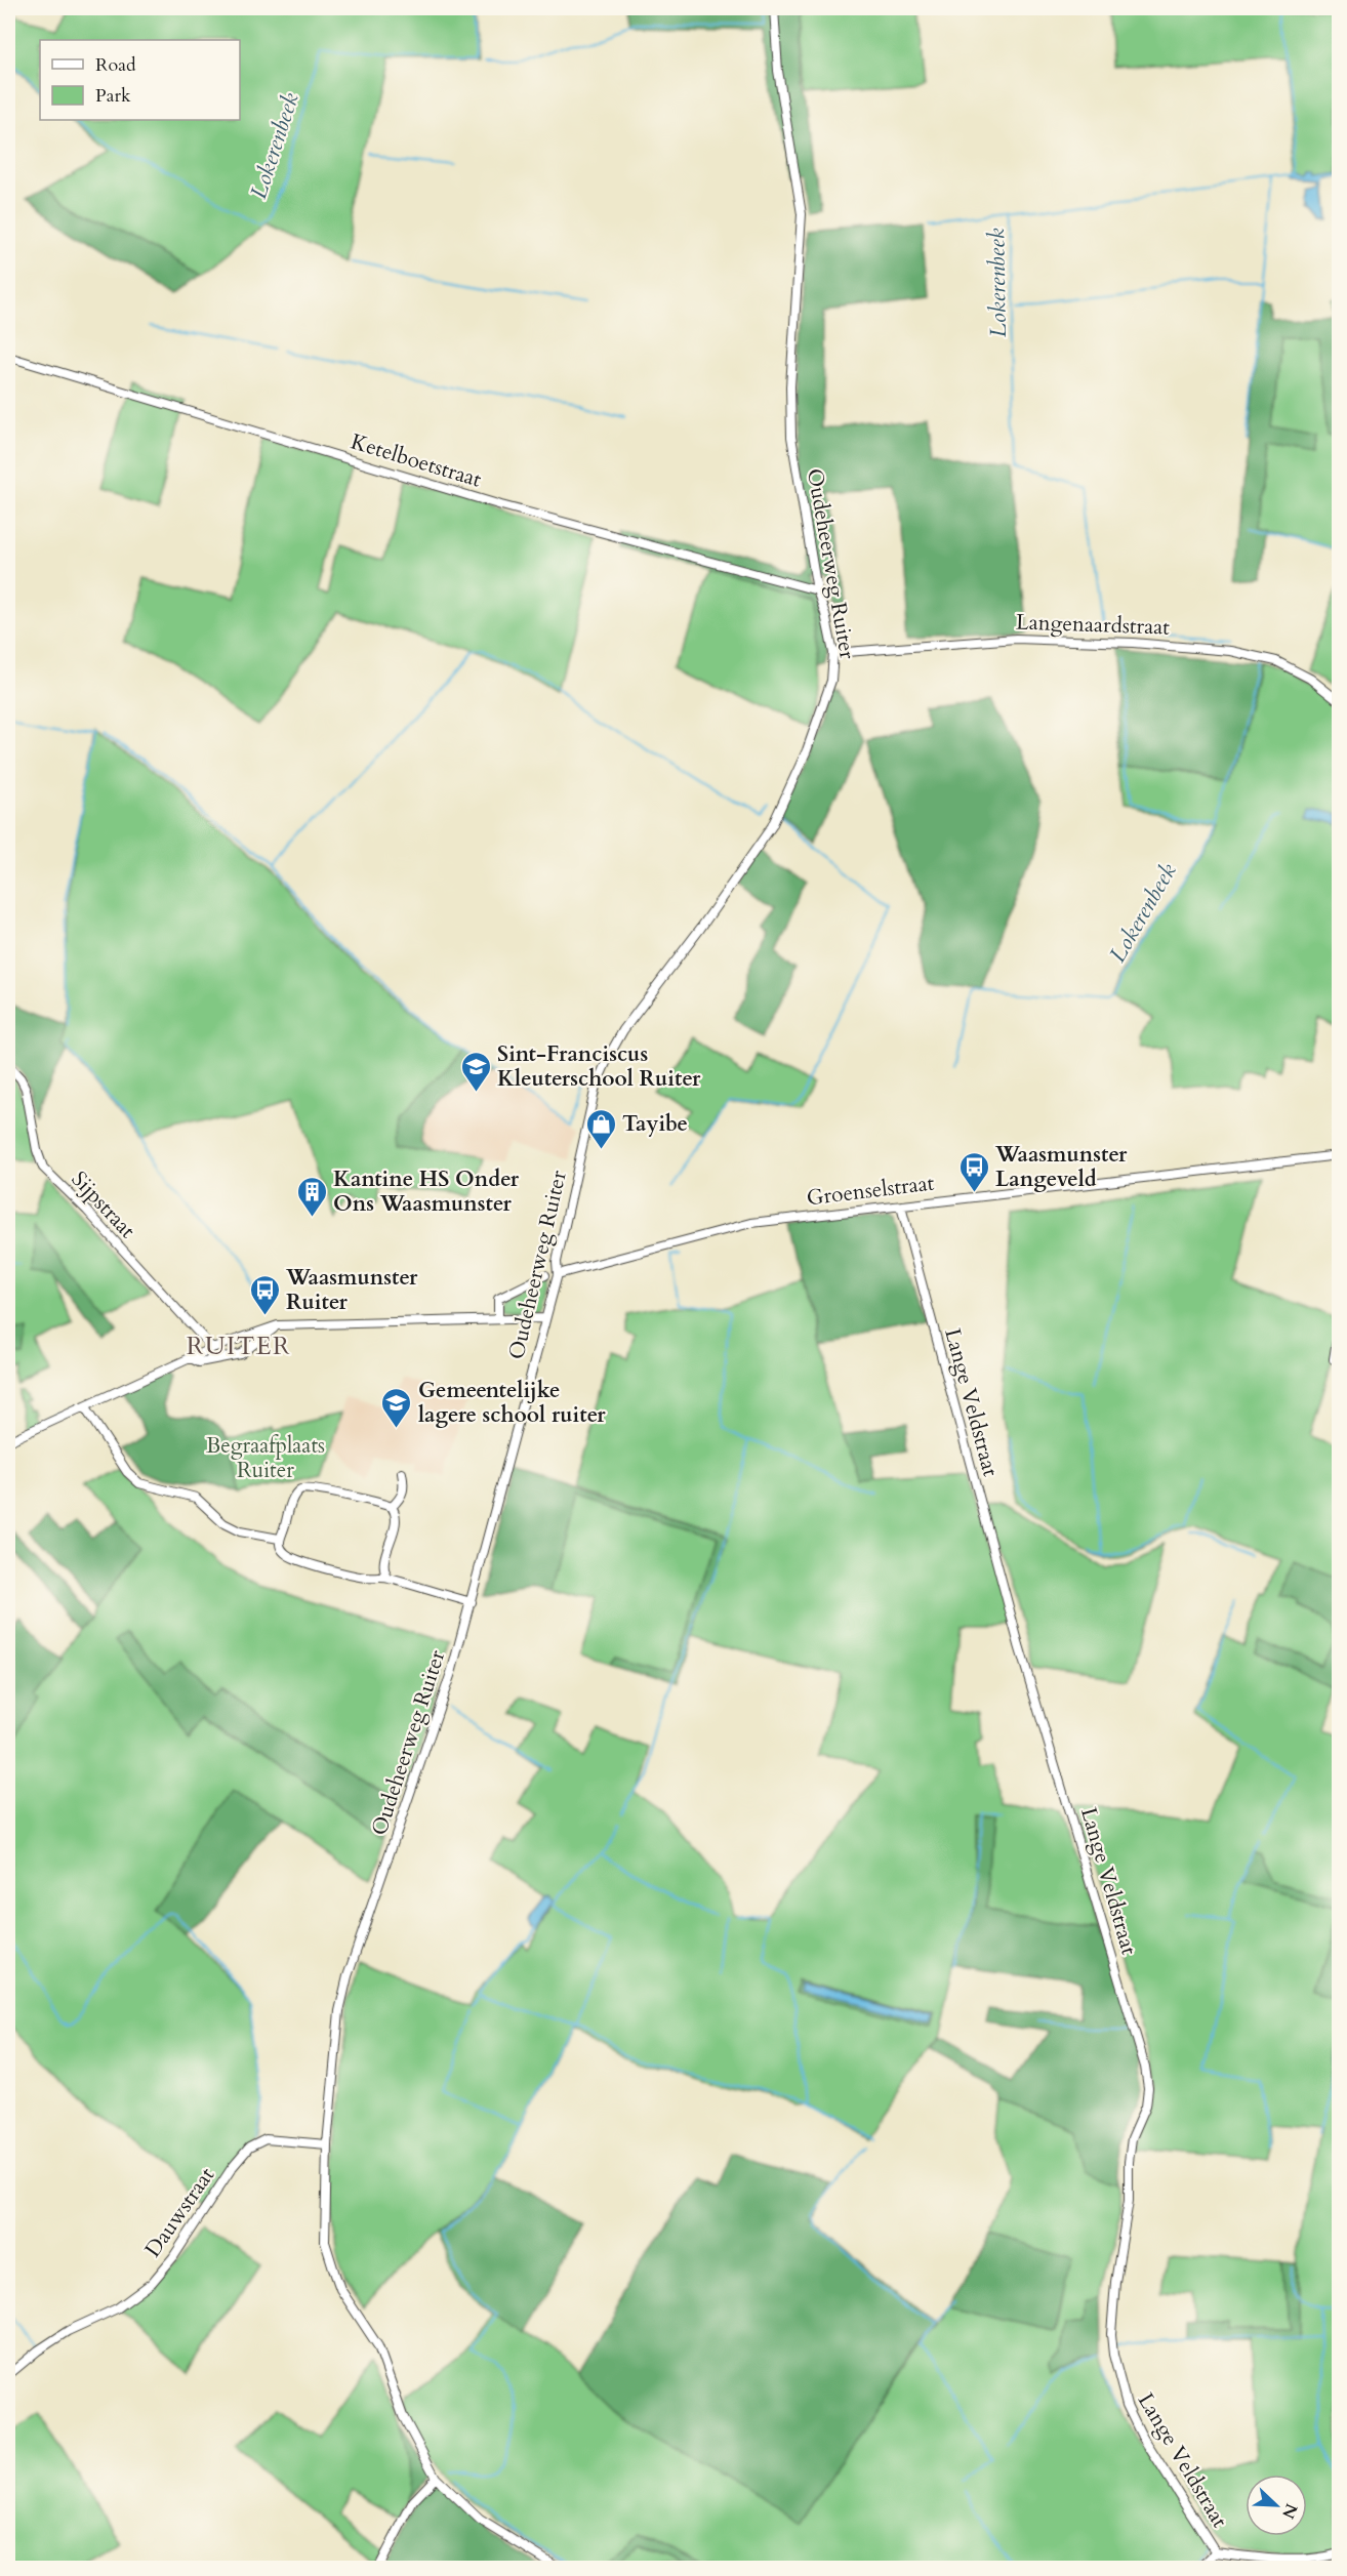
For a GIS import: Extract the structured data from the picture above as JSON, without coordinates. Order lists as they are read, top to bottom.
{
  "streets": {
    "street": [
      "Ketelboetstraat",
      "Oudeheerweg Ruiter",
      "Langenaardstraat",
      "Groenselstraat",
      "Sijpstraat",
      "Lange Veldstraat",
      "Dauwstraat"
    ]
  },
  "crossings": [
    ["Ketelboetstraat", "Oudeheerweg Ruiter"],
    ["Oudeheerweg Ruiter", "Langenaardstraat"],
    ["Oudeheerweg Ruiter", "Groenselstraat"],
    ["Oudeheerweg Ruiter", "Dauwstraat"],
    ["Groenselstraat", "Lange Veldstraat"]
  ],
  "districts": ["RUITER"],
  "water": ["Lokerenbeek"],
  "parks": ["Begraafplaats Ruiter"],
  "places": {
    "school or university": ["Sint-Franciscus Kleuterschool Ruiter", "Gemeentelijke lagere school ruiter"],
    "shop": ["Tayibe"],
    "bus stop": ["Waasmunster Langeveld", "Waasmunster Ruiter"],
    "building": ["Kantine HS Onder Ons Waasmunster"]
  },
  "legend": ["Road", "Park"],
  "north": "bottom right"
}
